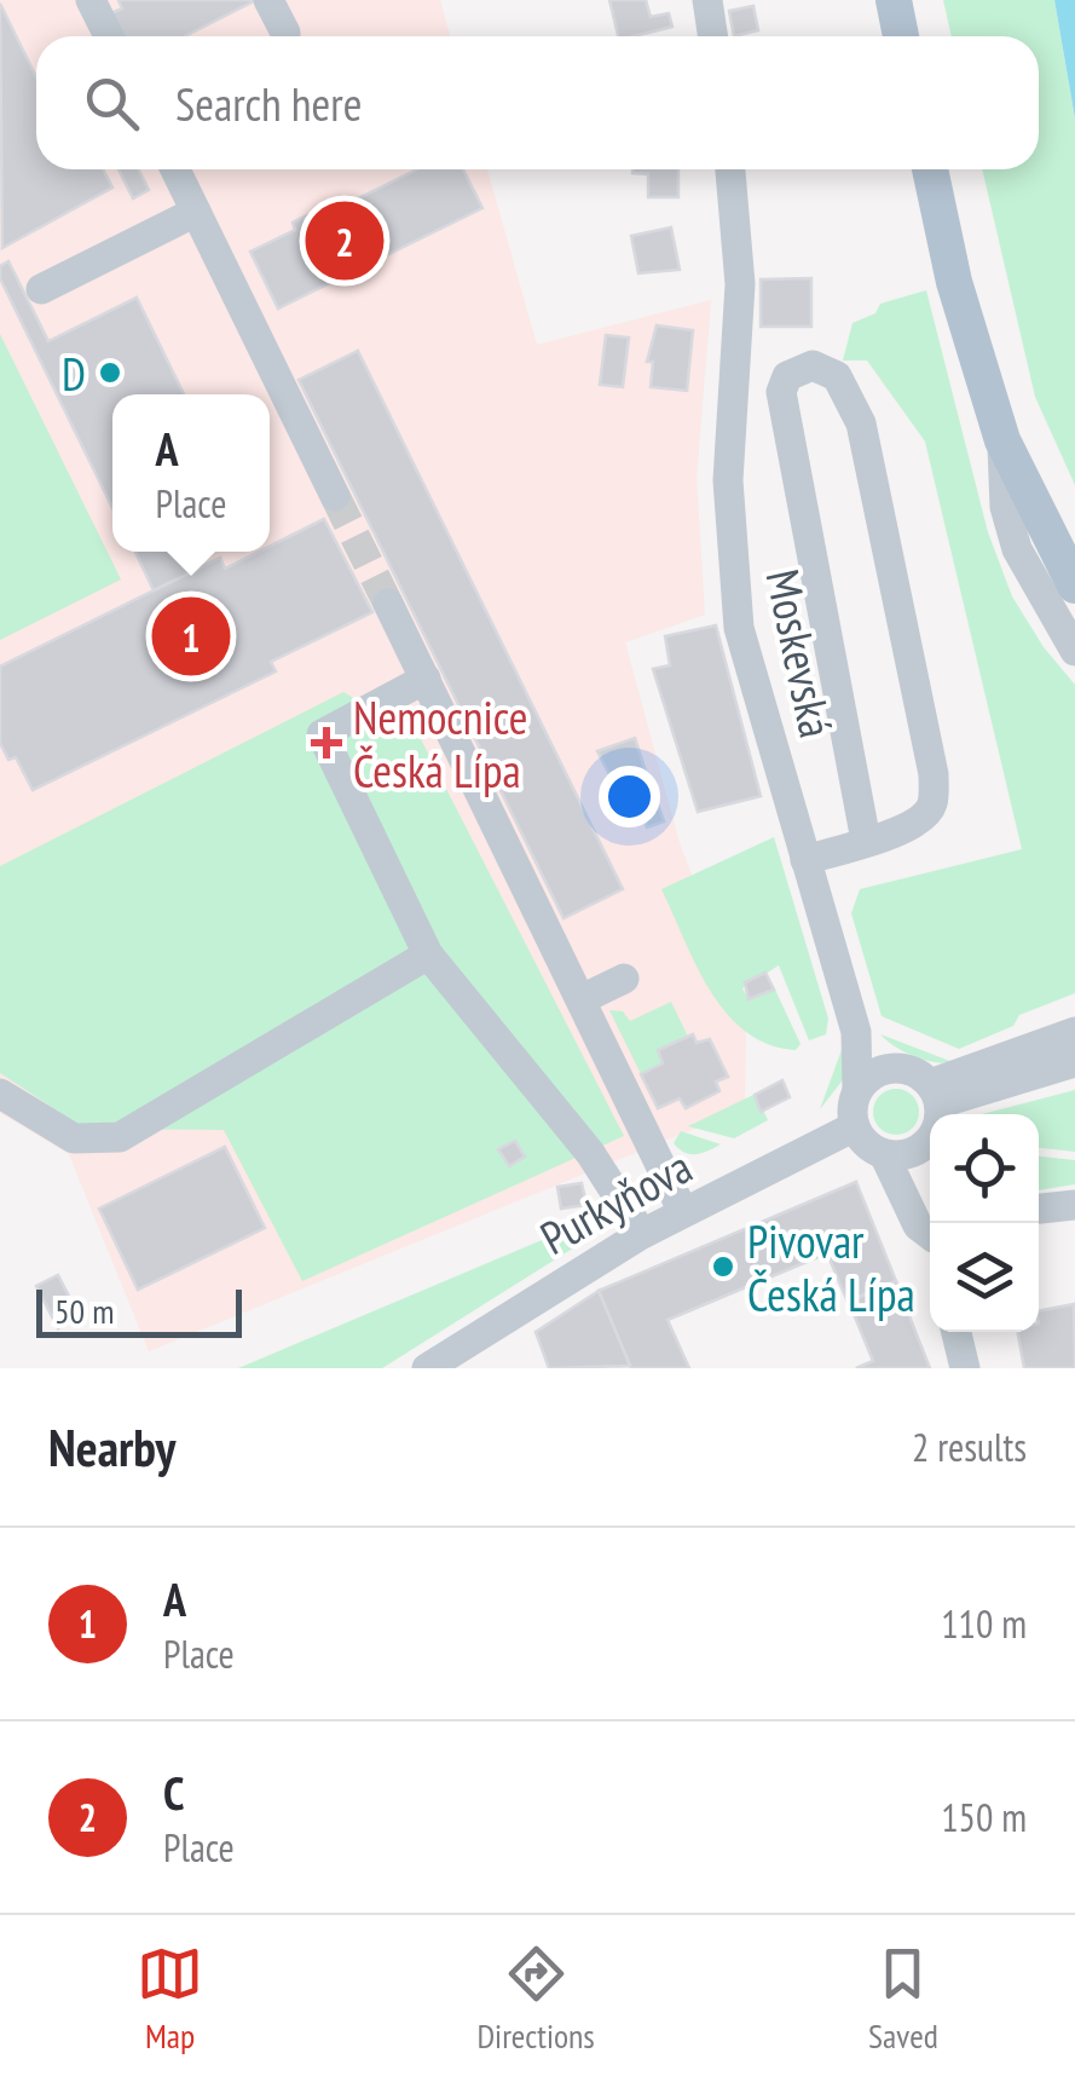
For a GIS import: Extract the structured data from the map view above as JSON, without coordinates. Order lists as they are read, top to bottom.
{
  "streets": {
    "street": ["Moskevská", "Purkyňova"]
  },
  "crossings": [
    ["Moskevská", "Purkyňova"]
  ],
  "places": {
    "other": ["D", "Pivovar Česká Lípa"],
    "health": ["Nemocnice Česká Lípa"]
  },
  "scale_bar": "50 m",
  "page": {
    "search": "Search here",
    "pins": ["2", "1"],
    "popup": ["A", "Place"],
    "scale": "50 m",
    "heading": ["Nearby", "2 results"],
    "list": [
      {
        "mark": "1",
        "name": "A",
        "note": "Place",
        "value": "110 m"
      },
      {
        "mark": "2",
        "name": "C",
        "note": "Place",
        "value": "150 m"
      }
    ],
    "nav": ["Map", "Directions", "Saved"]
  }
}
